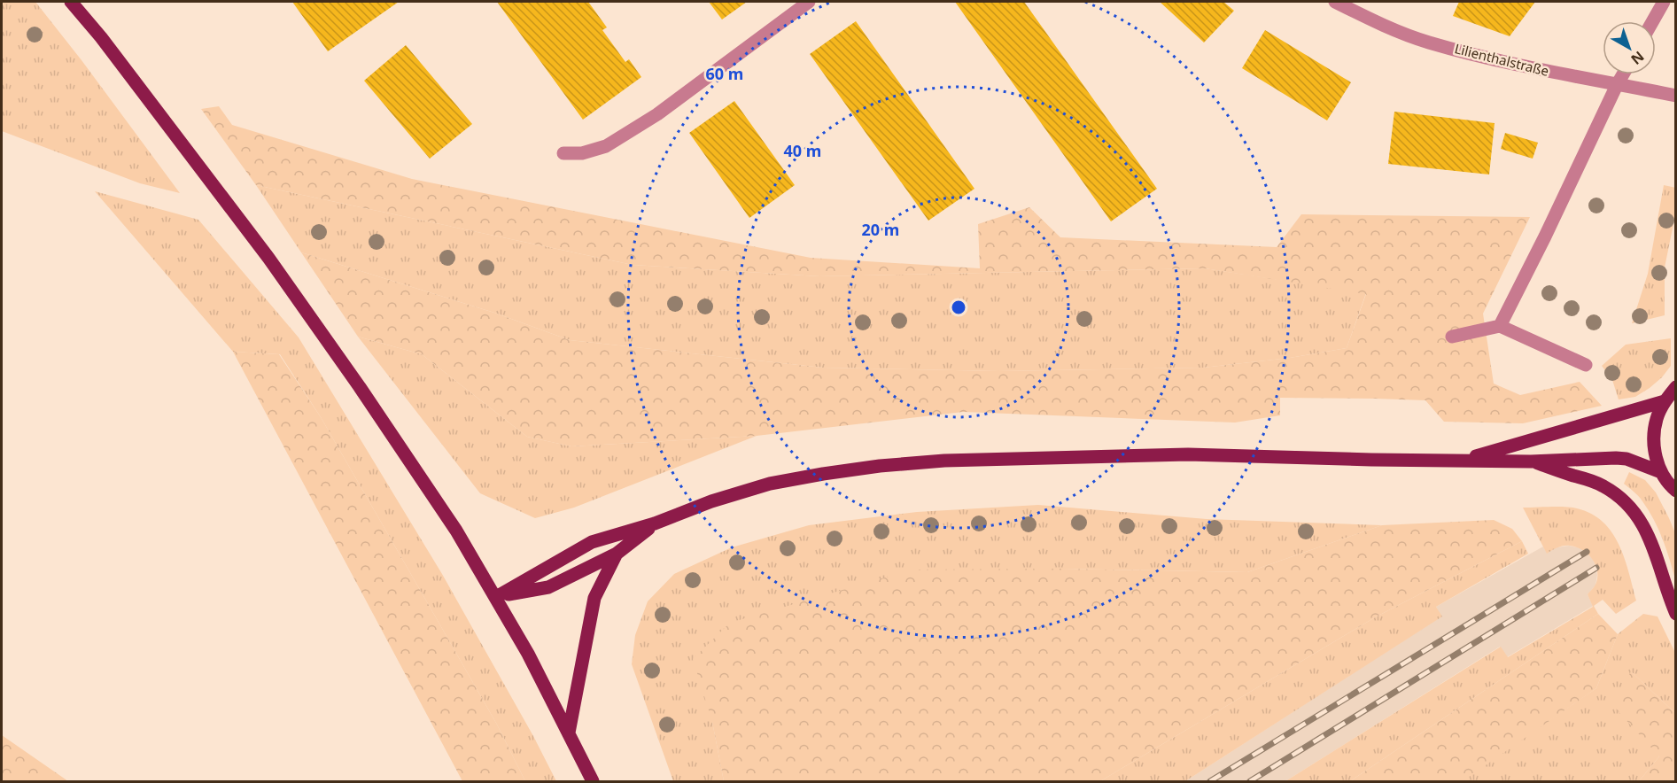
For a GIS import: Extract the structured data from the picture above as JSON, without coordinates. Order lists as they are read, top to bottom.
{
  "streets": {
    "street": ["Lilienthalstraße"]
  },
  "north": "bottom right",
  "rings": ["60 m", "40 m", "20 m"]
}
